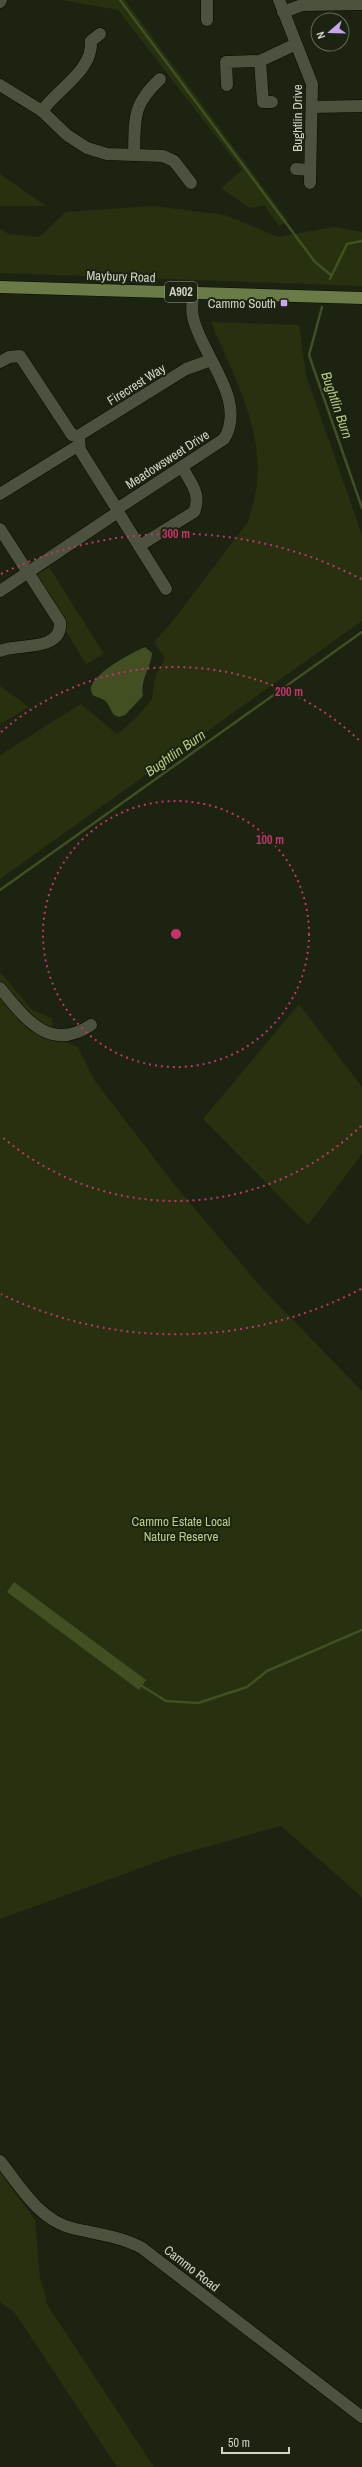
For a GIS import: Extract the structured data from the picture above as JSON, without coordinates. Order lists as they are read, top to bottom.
{
  "streets": {
    "main road": ["Maybury Road", "A902"],
    "street": [
      "Bughtlin Drive",
      "Firecrest Way",
      "Meadowsweet Drive",
      "Cammo Road"
    ]
  },
  "crossings": [
    ["Maybury Road", "Meadowsweet Drive"],
    ["Firecrest Way", "Meadowsweet Drive"]
  ],
  "water": ["Bughtlin Burn"],
  "parks": ["Cammo Estate Local Nature Reserve"],
  "places": {
    "transit": ["Cammo South"]
  },
  "scale_bar": "50 m",
  "north": "left",
  "rings": ["300 m", "200 m", "100 m"]
}
